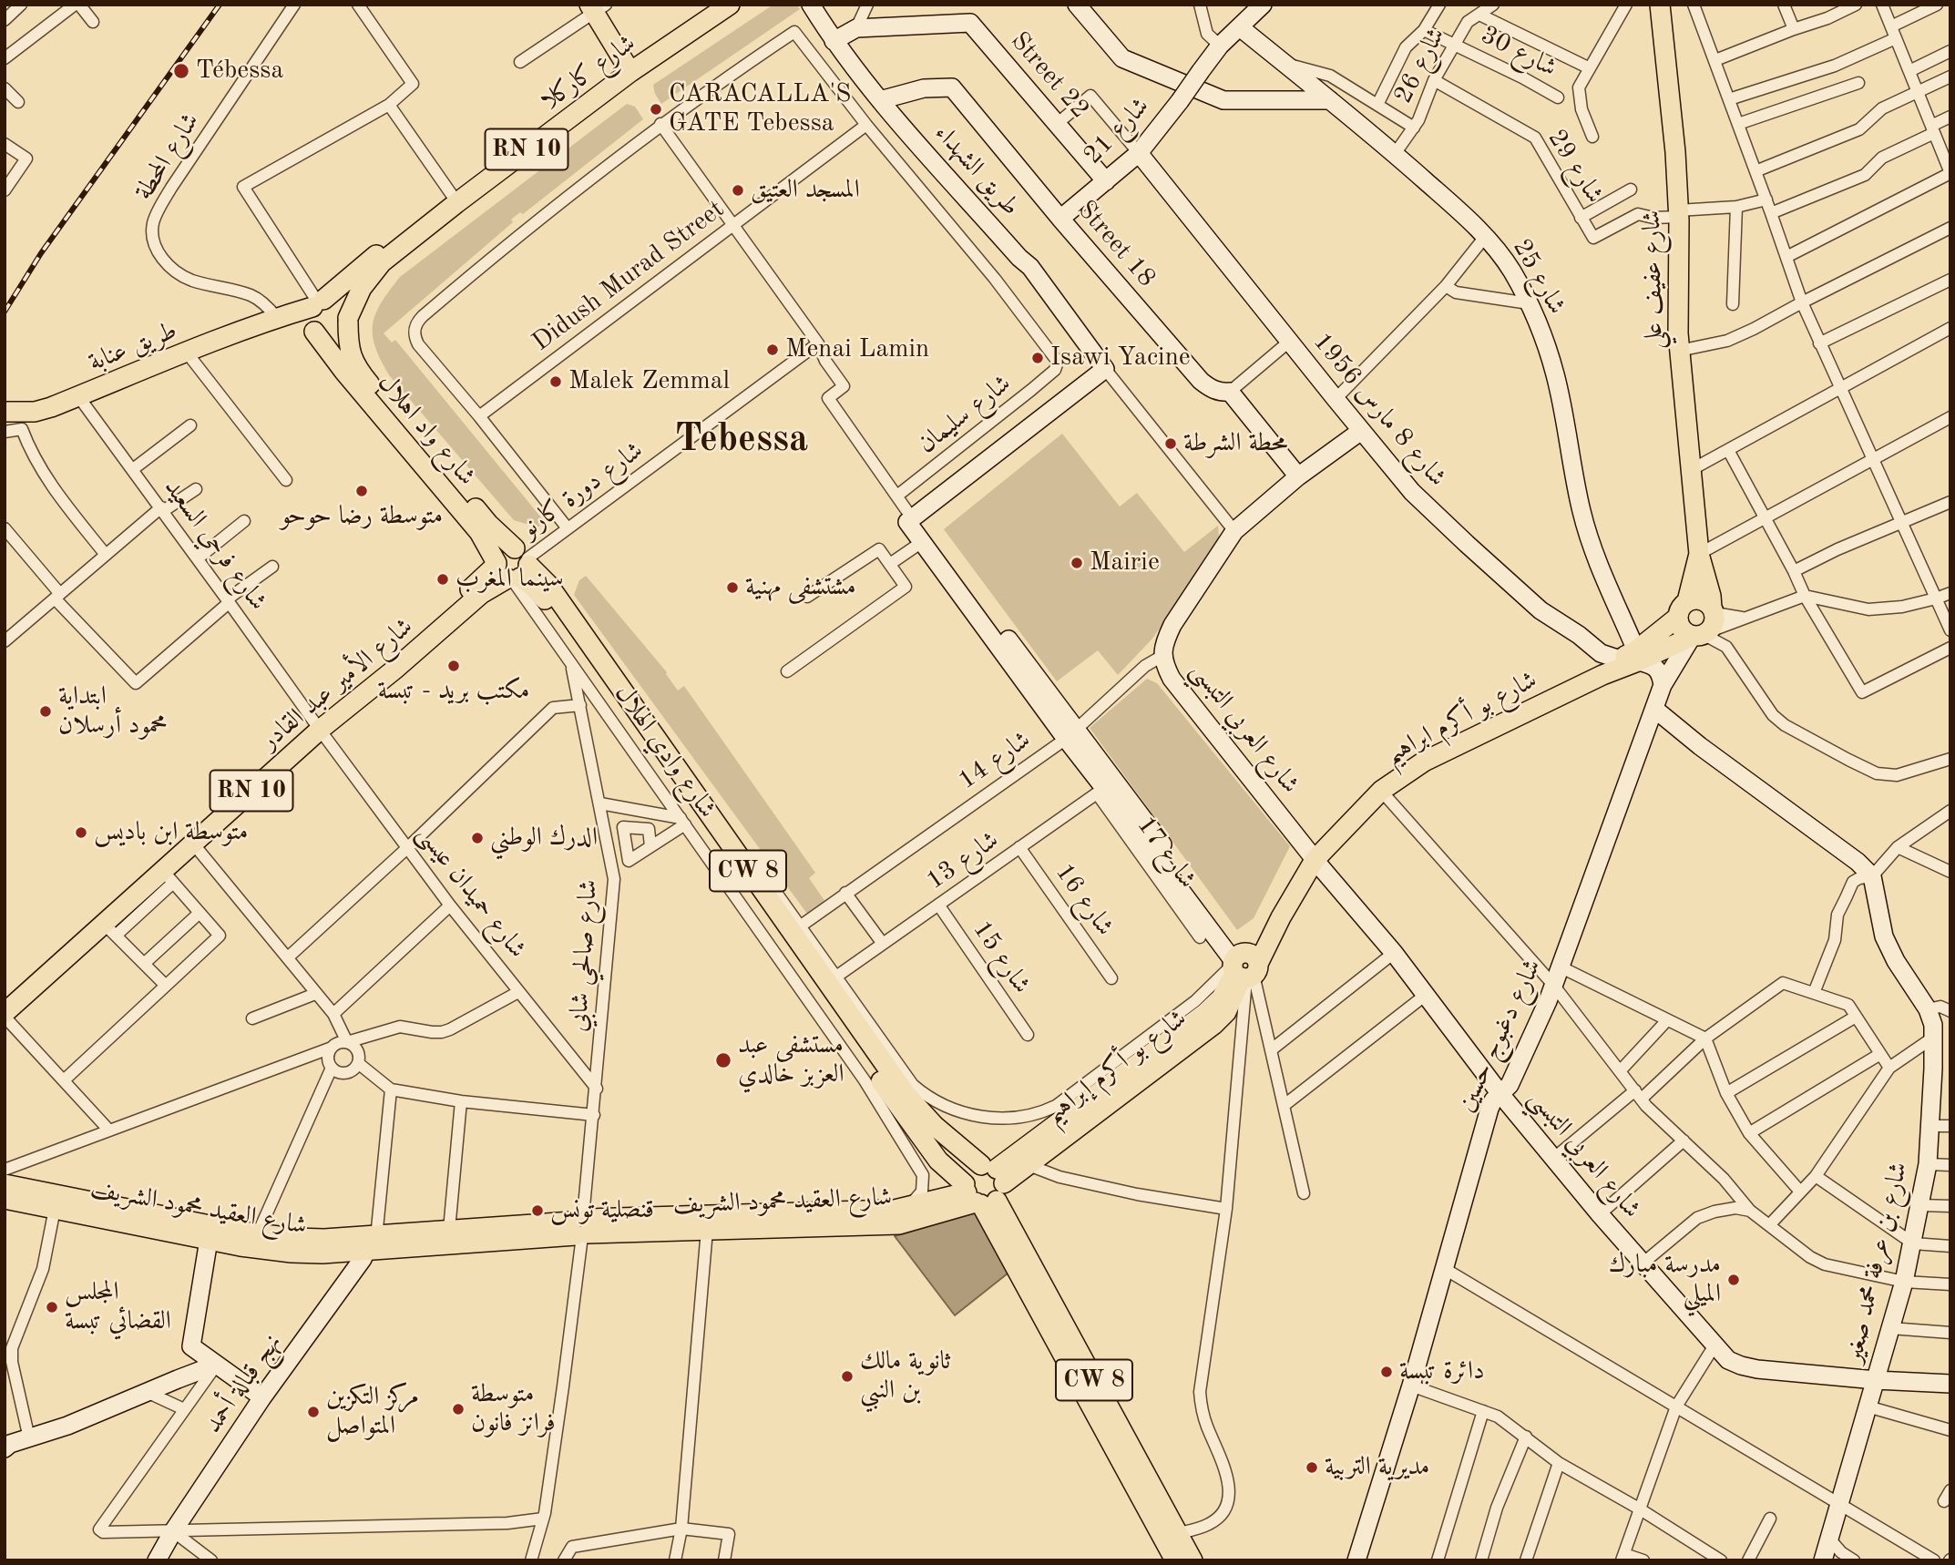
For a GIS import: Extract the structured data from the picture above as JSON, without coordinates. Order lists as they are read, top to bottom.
{
  "streets": {
    "main road": [
      "شارع كاركلا",
      "RN 10",
      "شارع عفيف علي",
      "طريق عنابة",
      "شارع واد اهلال",
      "شارع الأمير عبد القادر",
      "شارع بو أكرم ابراهيم",
      "شارع وادي الهلال",
      "CW 8",
      "شارع بو أكرم إبراهيم",
      "شارع العقيد محمود الشريف"
    ],
    "street": [
      "شارع 30",
      "شارع 26",
      "Street 22",
      "شارع 21",
      "شارع المحطة",
      "شارع 29",
      "طريق الشهداء",
      "Street 18",
      "Didush Murad Street",
      "شارع 25",
      "شارع 8 مارس 1956",
      "شارع سليمان",
      "شارع دورة كارنو",
      "شارع فرحي السعيد",
      "شارع العربي التبسي",
      "شارع 14",
      "شارع 17",
      "شارع 13",
      "شارع حميدان عيسى",
      "شارع 16",
      "شارع صالحي شابي",
      "شارع 15",
      "شارع دغبوج حسين",
      "شارع بن عرفة محمد صغير",
      "نهج قبالة أحمد"
    ]
  },
  "crossings": [
    ["شارع 30", "شارع 26"],
    ["شارع 26", "شارع 29"],
    ["شارع 26", "شارع 25"],
    ["شارع كاركلا", "طريق عنابة"],
    ["شارع كاركلا", "شارع واد اهلال"],
    ["Street 22", "شارع 21"],
    ["Street 22", "طريق الشهداء"],
    ["شارع 21", "Street 18"],
    ["شارع 21", "شارع 25"],
    ["شارع 21", "شارع 8 مارس 1956"],
    ["شارع المحطة", "طريق عنابة"],
    ["شارع 29", "شارع عفيف علي"],
    ["طريق الشهداء", "Street 18"],
    ["طريق الشهداء", "شارع العربي التبسي"],
    ["Didush Murad Street", "شارع سليمان"],
    ["شارع 25", "شارع 8 مارس 1956"],
    ["شارع 25", "شارع بو أكرم ابراهيم"],
    ["شارع عفيف علي", "شارع بو أكرم ابراهيم"],
    ["شارع عفيف علي", "شارع دغبوج حسين"],
    ["طريق عنابة", "شارع واد اهلال"],
    ["طريق عنابة", "شارع فرحي السعيد"],
    ["شارع 8 مارس 1956", "شارع بو أكرم ابراهيم"],
    ["شارع 8 مارس 1956", "شارع العربي التبسي"],
    ["شارع واد اهلال", "شارع دورة كارنو"],
    ["شارع واد اهلال", "شارع الأمير عبد القادر"],
    ["شارع واد اهلال", "شارع وادي الهلال"],
    ["شارع دورة كارنو", "شارع الأمير عبد القادر"],
    ["شارع دورة كارنو", "شارع وادي الهلال"],
    ["شارع فرحي السعيد", "شارع الأمير عبد القادر"],
    ["شارع فرحي السعيد", "شارع حميدان عيسى"],
    ["شارع الأمير عبد القادر", "شارع وادي الهلال"],
    ["شارع الأمير عبد القادر", "شارع حميدان عيسى"],
    ["شارع بو أكرم ابراهيم", "شارع العربي التبسي"],
    ["شارع بو أكرم ابراهيم", "شارع دغبوج حسين"],
    ["شارع بو أكرم ابراهيم", "شارع بو أكرم إبراهيم"],
    ["شارع العربي التبسي", "شارع 14"],
    ["شارع العربي التبسي", "شارع دغبوج حسين"],
    ["شارع العربي التبسي", "شارع بن عرفة محمد صغير"],
    ["شارع وادي الهلال", "شارع 14"],
    ["شارع وادي الهلال", "شارع 13"],
    ["شارع وادي الهلال", "شارع صالحي شابي"],
    ["شارع وادي الهلال", "شارع بو أكرم إبراهيم"],
    ["شارع وادي الهلال", "شارع العقيد محمود الشريف"],
    ["شارع 17", "شارع 13"],
    ["شارع 13", "شارع 16"],
    ["شارع 13", "شارع 15"],
    ["شارع حميدان عيسى", "شارع صالحي شابي"],
    ["شارع صالحي شابي", "شارع العقيد محمود الشريف"],
    ["شارع بو أكرم إبراهيم", "شارع العقيد محمود الشريف"],
    ["شارع العقيد محمود الشريف", "نهج قبالة أحمد"]
  ],
  "districts": ["Tebessa"],
  "places": [
    "Tébessa",
    "CARACALLA'S GATE Tebessa",
    "المسجد العتيق",
    "Menai Lamin",
    "Isawi Yacine",
    "Malek Zemmal",
    "محطة الشرطة",
    "متوسطة رضا حوحو",
    "Mairie",
    "سينما المغرب",
    "مشتشفى مهنية",
    "مكتب بريد - تبسة",
    "ابتداية محمود أرسلان",
    "متوسطة ابن باديس",
    "الدرك الوطني",
    "مستشفى عبد العزبز خالدي",
    "قنصلية تونس",
    "مدرسة مبارك الميلي",
    "المجلس القضائي تبسة",
    "دائرة تبسة",
    "ثانوية مالك بن النبي",
    "متوسطة فرانز فانون",
    "مركز التكزين المتواصل",
    "مديرية التربية"
  ]
}
